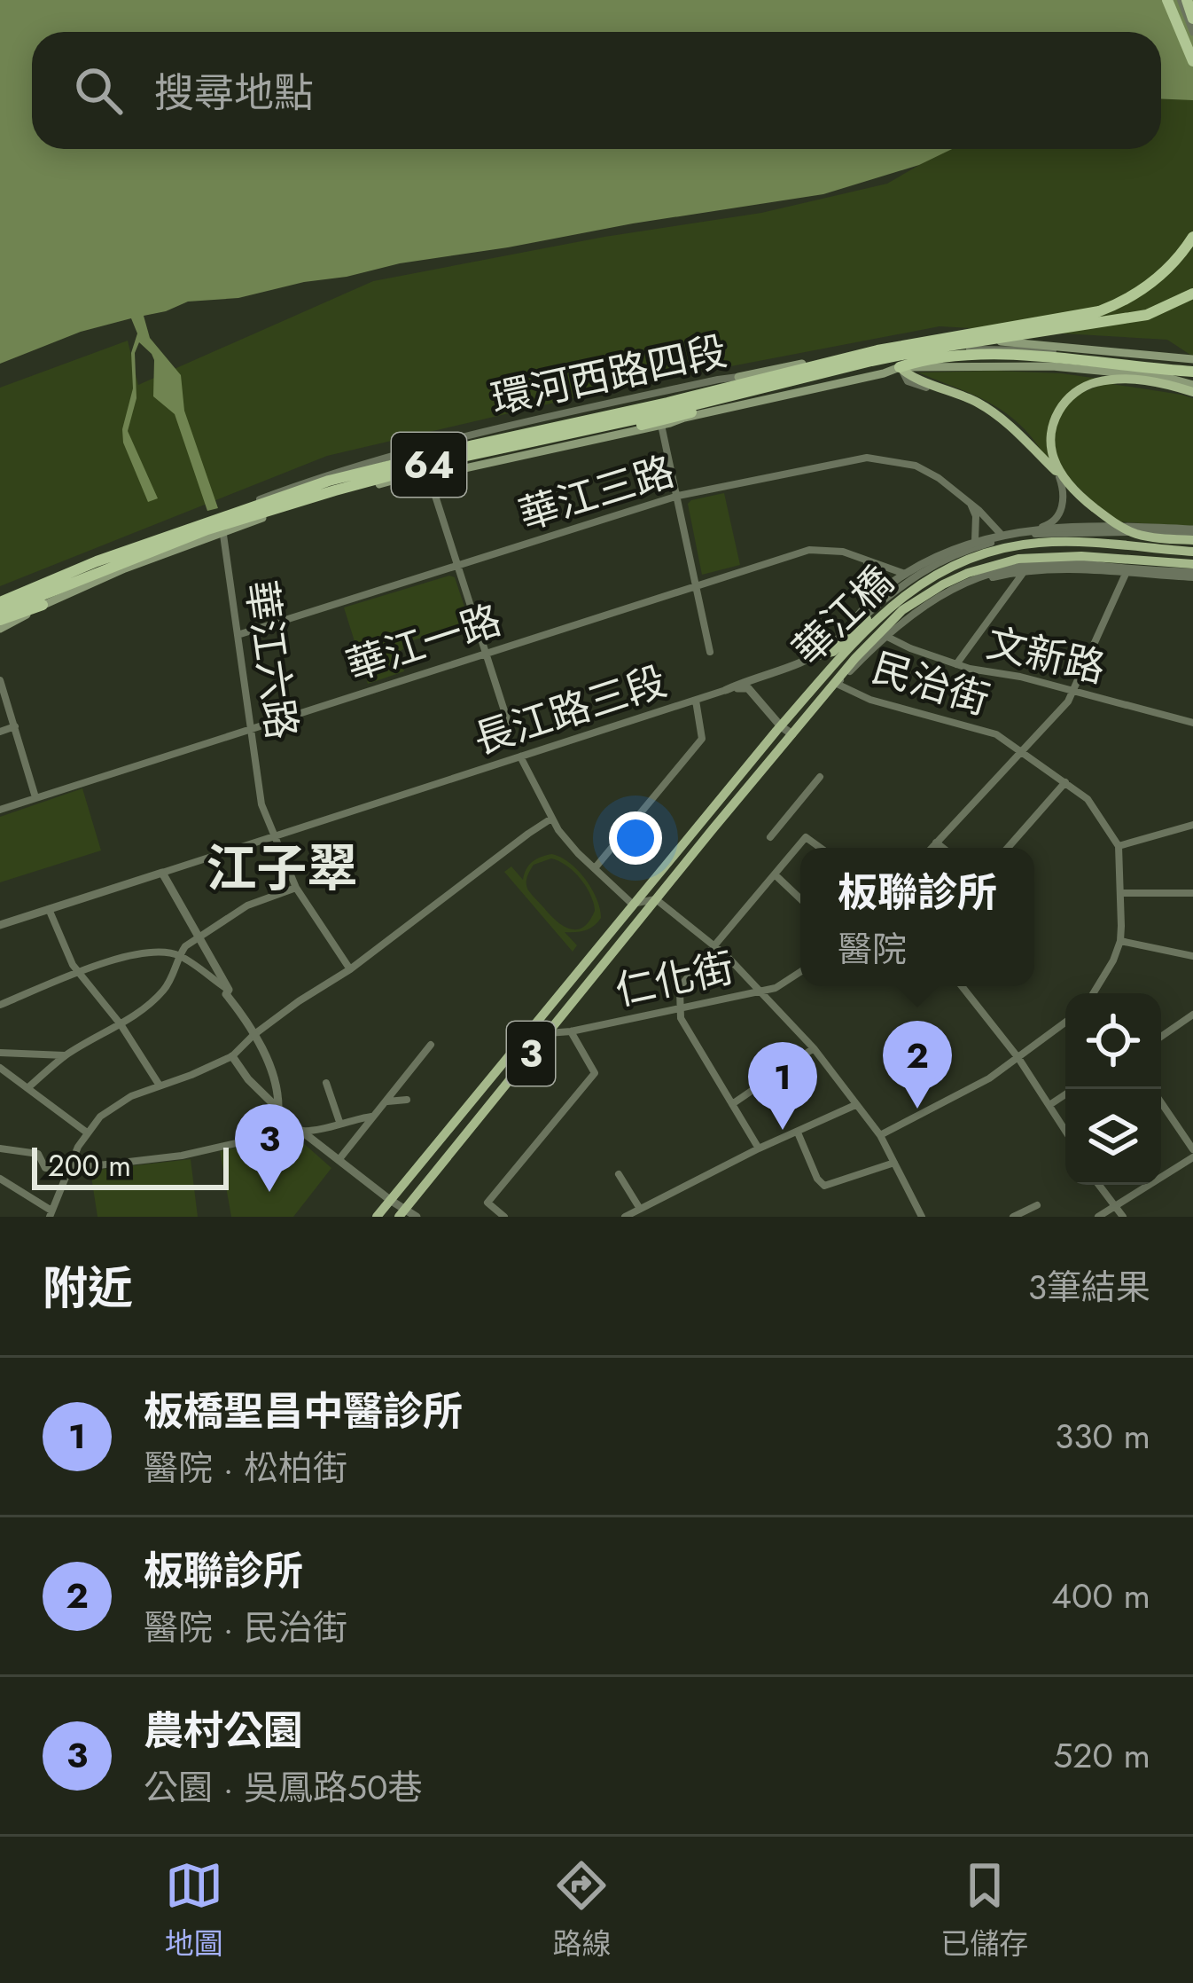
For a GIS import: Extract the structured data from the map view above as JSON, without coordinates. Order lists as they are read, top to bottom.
{
  "streets": {
    "highway": ["64"],
    "main road": ["環河西路四段", "華江橋", "3"],
    "street": [
      "華江三路",
      "華江一路",
      "文新路",
      "華江六路",
      "民治街",
      "長江路三段",
      "仁化街"
    ]
  },
  "crossings": [
    ["環河西路四段", "64"],
    ["環河西路四段", "華江六路"],
    ["華江三路", "華江六路"],
    ["華江三路", "長江路三段"],
    ["華江橋", "3"],
    ["華江一路", "華江六路"],
    ["華江一路", "長江路三段"],
    ["華江六路", "長江路三段"],
    ["民治街", "3"],
    ["仁化街", "3"]
  ],
  "districts": ["江子翠"],
  "scale_bar": "200 m",
  "page": {
    "search": "搜尋地點",
    "popup": ["板聯診所", "醫院"],
    "pins": ["2", "1", "3"],
    "scale": "200 m",
    "heading": ["附近", "3筆結果"],
    "list": [
      {
        "mark": "1",
        "name": "板橋聖昌中醫診所",
        "note": "醫院 · 松柏街",
        "value": "330 m"
      },
      {
        "mark": "2",
        "name": "板聯診所",
        "note": "醫院 · 民治街",
        "value": "400 m"
      },
      {
        "mark": "3",
        "name": "農村公園",
        "note": "公園 · 吳鳳路50巷",
        "value": "520 m"
      }
    ],
    "nav": ["地圖", "路線", "已儲存"]
  }
}
